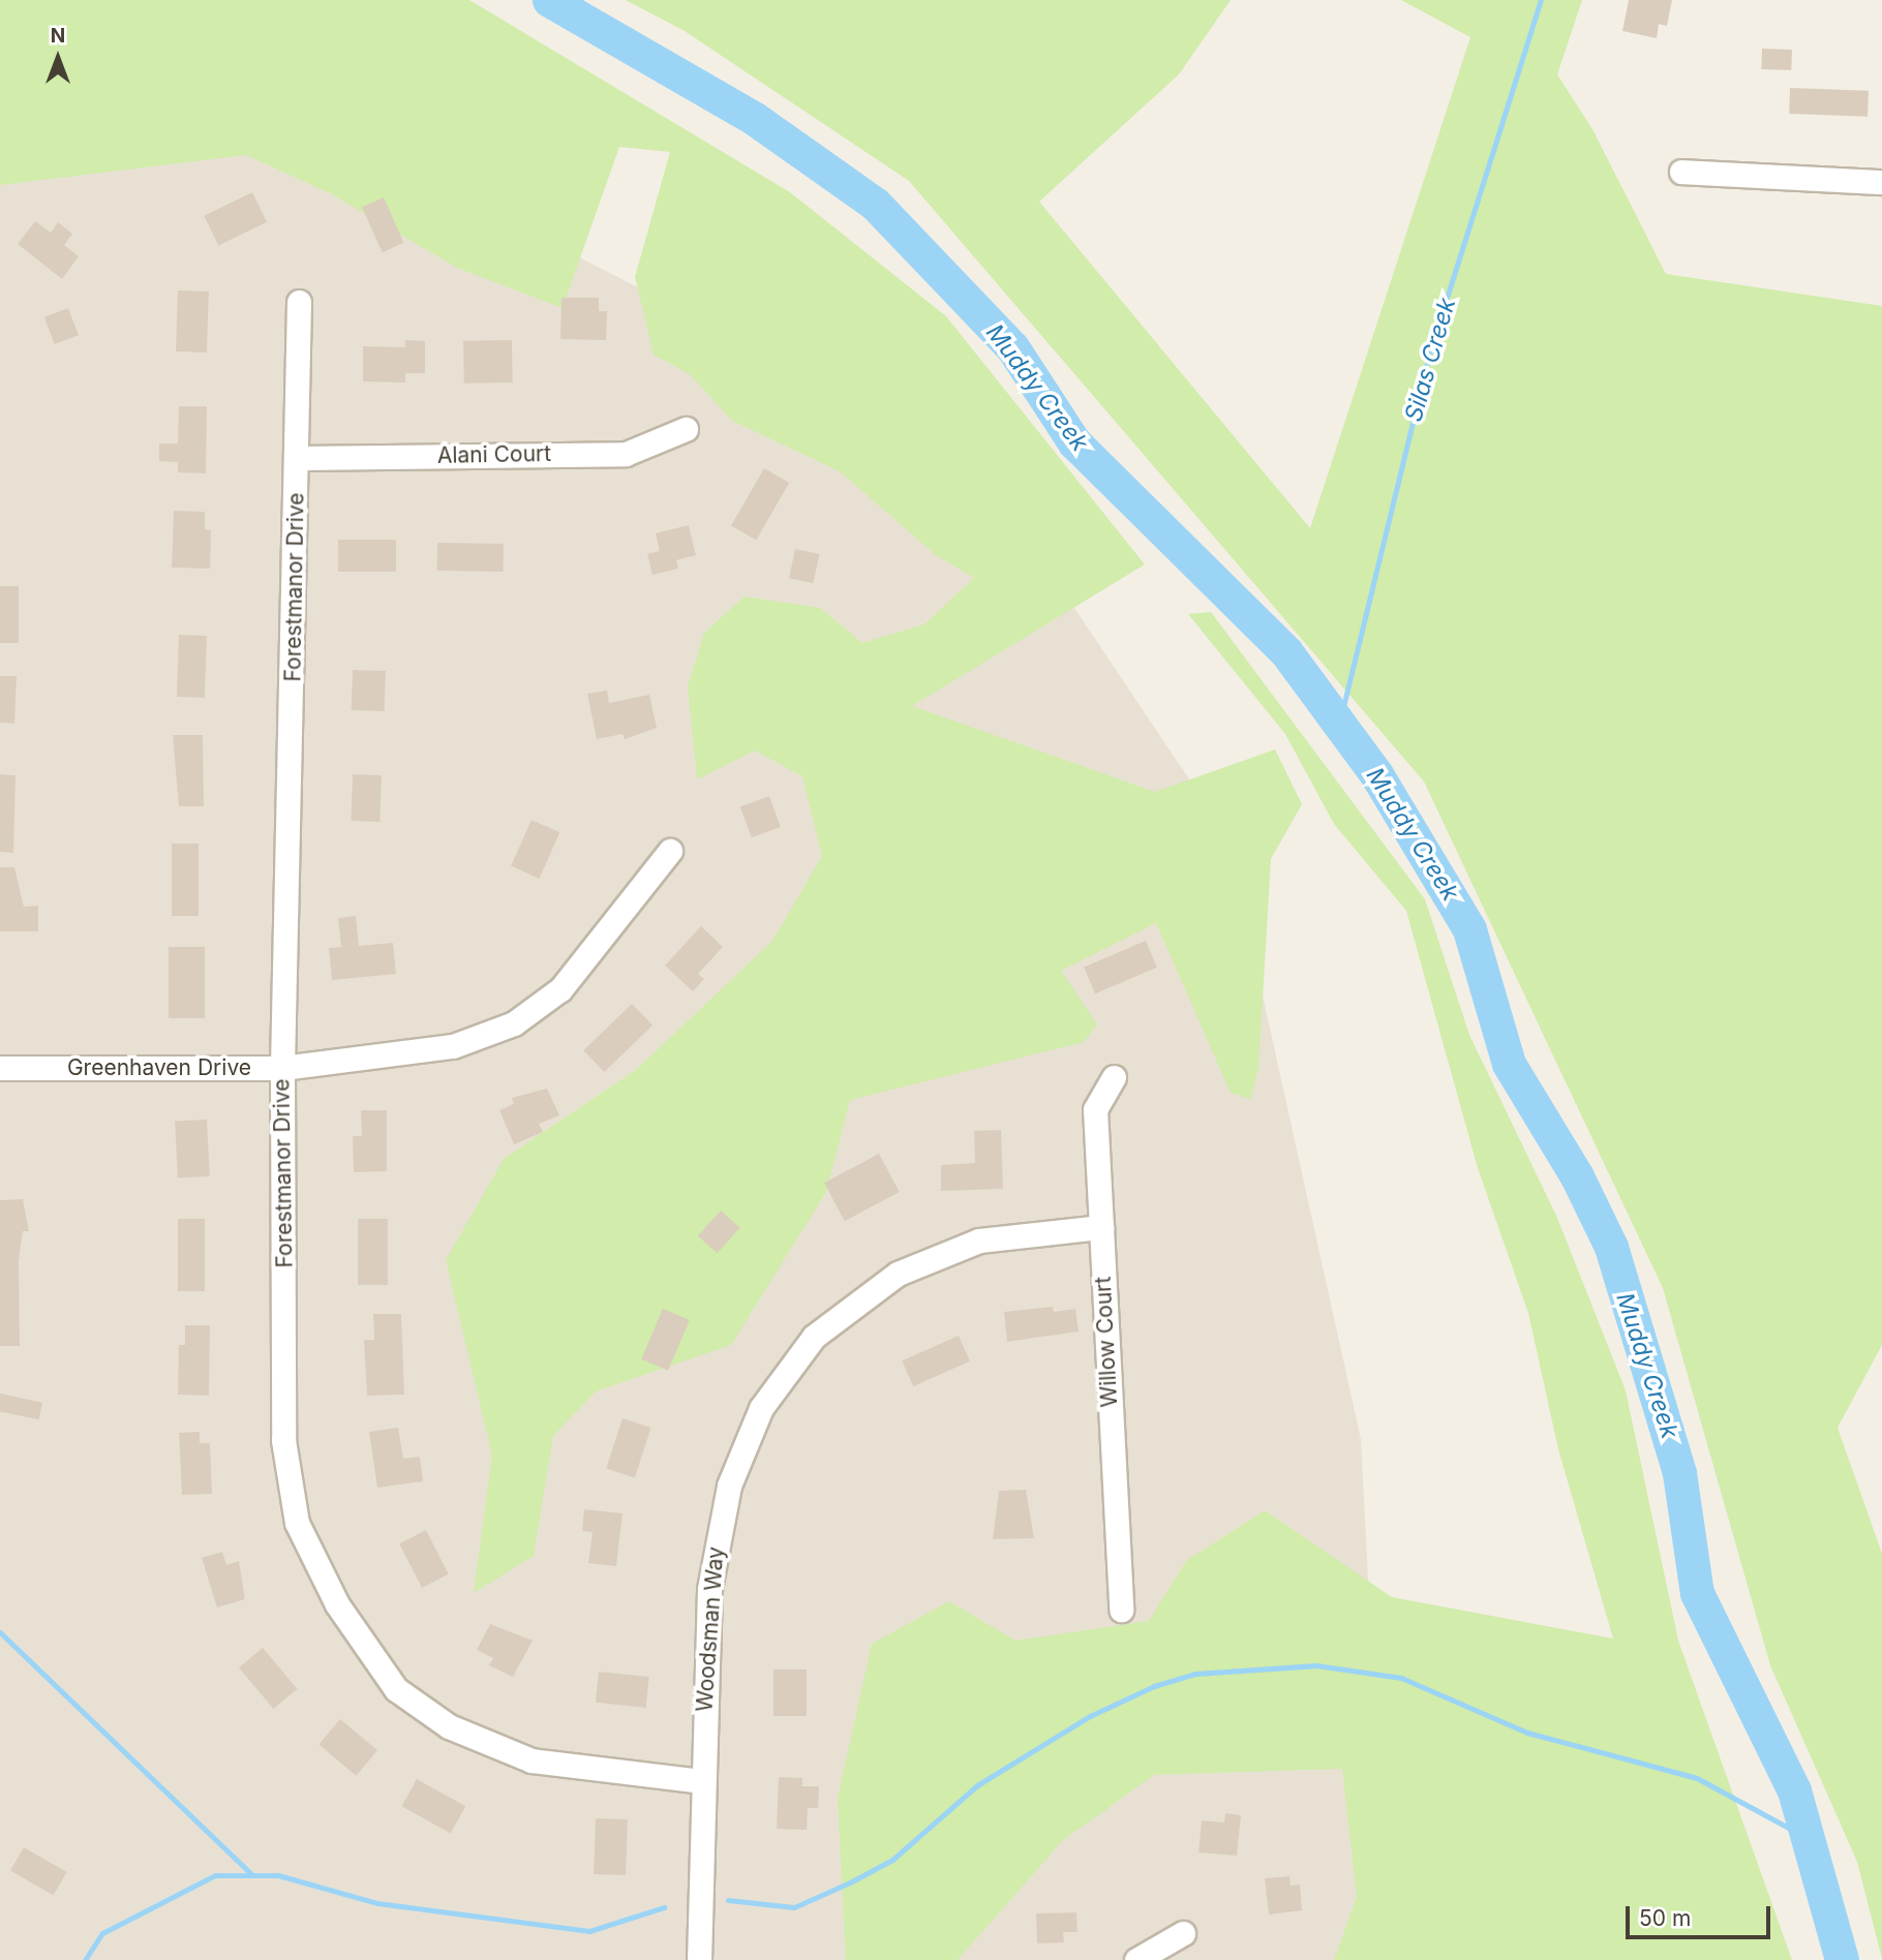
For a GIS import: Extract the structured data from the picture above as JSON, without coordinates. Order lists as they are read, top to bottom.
{
  "streets": {
    "street": [
      "Alani Court",
      "Forestmanor Drive",
      "Greenhaven Drive",
      "Willow Court",
      "Woodsman Way"
    ]
  },
  "crossings": [
    ["Alani Court", "Forestmanor Drive"],
    ["Forestmanor Drive", "Greenhaven Drive"],
    ["Forestmanor Drive", "Woodsman Way"],
    ["Willow Court", "Woodsman Way"]
  ],
  "water": ["Silas Creek", "Muddy Creek"],
  "scale_bar": "50 m",
  "north": "top"
}
